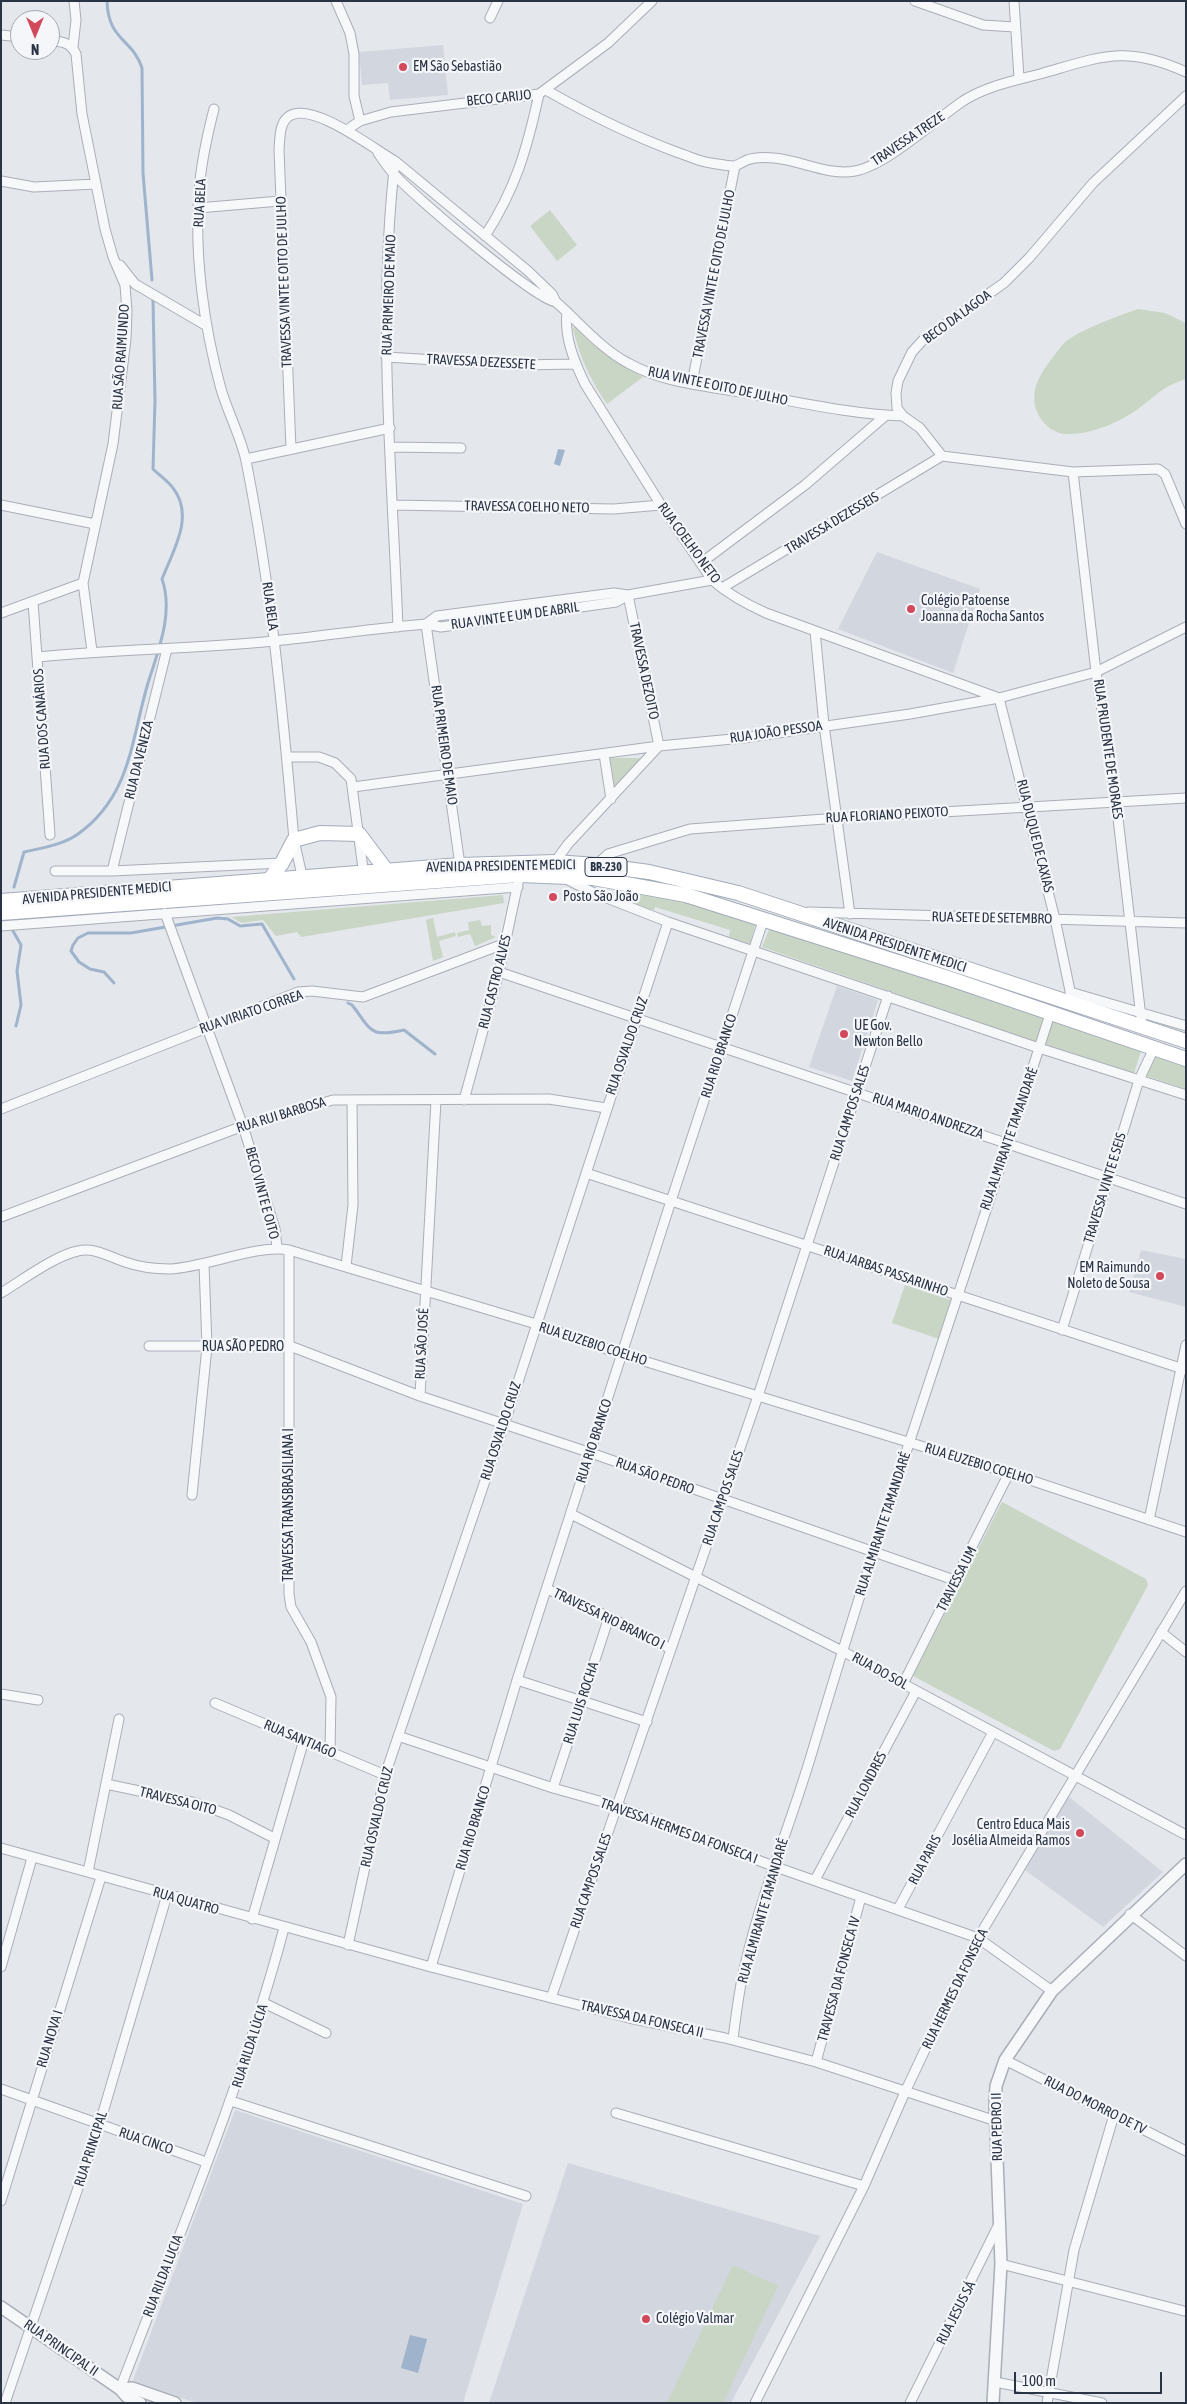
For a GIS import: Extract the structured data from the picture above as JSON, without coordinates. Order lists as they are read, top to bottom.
{
  "streets": {
    "main road": ["AVENIDA PRESIDENTE MEDICI", "BR-230"],
    "street": [
      "BECO CARIJO",
      "TRAVESSA TREZE",
      "RUA BELA",
      "TRAVESSA VINTE E OITO DE JULHO",
      "RUA PRIMEIRO DE MAIO",
      "BECO DA LAGOA",
      "RUA SÃO RAIMUNDO",
      "TRAVESSA DEZESSETE",
      "RUA VINTE E OITO DE JULHO",
      "TRAVESSA COELHO NETO",
      "TRAVESSA DEZESSEIS",
      "RUA COELHO NETO",
      "RUA VINTE E UM DE ABRIL",
      "TRAVESSA DEZOITO",
      "RUA DOS CANÁRIOS",
      "RUA JOÃO PESSOA",
      "RUA PRUDENTE DE MORAES",
      "RUA DA VENEZA",
      "RUA FLORIANO PEIXOTO",
      "RUA DUQUE DE CAXIAS",
      "RUA SETE DE SETEMBRO",
      "RUA CASTRO ALVES",
      "RUA VIRIATO CORREA",
      "RUA OSVALDO CRUZ",
      "RUA RIO BRANCO",
      "RUA CAMPOS SALES",
      "RUA RUI BARBOSA",
      "RUA MARIO ANDREZZA",
      "RUA ALMIRANTE TAMANDARÉ",
      "TRAVESSA VINTE E SEIS",
      "BECO VINTE E OITO",
      "RUA JARBAS PASSARINHO",
      "RUA SÃO JOSÉ",
      "RUA EUZEBIO COELHO",
      "RUA SÃO PEDRO",
      "TRAVESSA TRANSBRASILIANA I",
      "TRAVESSA UM",
      "TRAVESSA RIO BRANCO I",
      "RUA DO SOL",
      "RUA LUIS ROCHA",
      "RUA SANTIAGO",
      "RUA LONDRES",
      "TRAVESSA OITO",
      "TRAVESSA HERMES DA FONSECA I",
      "RUA PARIS",
      "RUA QUATRO",
      "TRAVESSA DA FONSECA IV",
      "RUA HERMES DA FONSECA",
      "TRAVESSA DA FONSECA II",
      "RUA NOVA I",
      "RUA RILDA LÚCIA",
      "RUA DO MORRO DE TV",
      "RUA PEDRO II",
      "RUA CINCO",
      "RUA PRINCIPAL",
      "RUA RILDA LUCIA",
      "RUA JESUS SÁ",
      "RUA PRINCIPAL II"
    ]
  },
  "crossings": [
    ["BECO CARIJO", "TRAVESSA TREZE"],
    ["BECO CARIJO", "RUA VINTE E OITO DE JULHO"],
    ["TRAVESSA TREZE", "TRAVESSA VINTE E OITO DE JULHO"],
    ["RUA BELA", "RUA VINTE E UM DE ABRIL"],
    ["RUA BELA", "AVENIDA PRESIDENTE MEDICI"],
    ["TRAVESSA VINTE E OITO DE JULHO", "RUA VINTE E OITO DE JULHO"],
    ["RUA PRIMEIRO DE MAIO", "TRAVESSA DEZESSETE"],
    ["RUA PRIMEIRO DE MAIO", "RUA VINTE E OITO DE JULHO"],
    ["RUA PRIMEIRO DE MAIO", "TRAVESSA COELHO NETO"],
    ["RUA PRIMEIRO DE MAIO", "RUA VINTE E UM DE ABRIL"],
    ["RUA PRIMEIRO DE MAIO", "RUA JOÃO PESSOA"],
    ["RUA PRIMEIRO DE MAIO", "AVENIDA PRESIDENTE MEDICI"],
    ["BECO DA LAGOA", "RUA VINTE E OITO DE JULHO"],
    ["RUA SÃO RAIMUNDO", "RUA VINTE E UM DE ABRIL"],
    ["TRAVESSA DEZESSETE", "RUA COELHO NETO"],
    ["RUA VINTE E OITO DE JULHO", "RUA COELHO NETO"],
    ["TRAVESSA COELHO NETO", "RUA COELHO NETO"],
    ["TRAVESSA DEZESSEIS", "RUA COELHO NETO"],
    ["RUA COELHO NETO", "RUA VINTE E UM DE ABRIL"],
    ["RUA COELHO NETO", "RUA JOÃO PESSOA"],
    ["RUA COELHO NETO", "RUA DUQUE DE CAXIAS"],
    ["RUA VINTE E UM DE ABRIL", "TRAVESSA DEZOITO"],
    ["RUA VINTE E UM DE ABRIL", "RUA DOS CANÁRIOS"],
    ["RUA VINTE E UM DE ABRIL", "RUA DA VENEZA"],
    ["TRAVESSA DEZOITO", "RUA JOÃO PESSOA"],
    ["RUA JOÃO PESSOA", "RUA PRUDENTE DE MORAES"],
    ["RUA JOÃO PESSOA", "RUA DUQUE DE CAXIAS"],
    ["RUA PRUDENTE DE MORAES", "RUA FLORIANO PEIXOTO"],
    ["RUA PRUDENTE DE MORAES", "AVENIDA PRESIDENTE MEDICI"],
    ["RUA PRUDENTE DE MORAES", "RUA SETE DE SETEMBRO"],
    ["RUA DA VENEZA", "AVENIDA PRESIDENTE MEDICI"],
    ["RUA FLORIANO PEIXOTO", "RUA DUQUE DE CAXIAS"],
    ["RUA FLORIANO PEIXOTO", "AVENIDA PRESIDENTE MEDICI"],
    ["RUA DUQUE DE CAXIAS", "AVENIDA PRESIDENTE MEDICI"],
    ["RUA DUQUE DE CAXIAS", "RUA SETE DE SETEMBRO"],
    ["AVENIDA PRESIDENTE MEDICI", "RUA SETE DE SETEMBRO"],
    ["AVENIDA PRESIDENTE MEDICI", "RUA CASTRO ALVES"],
    ["AVENIDA PRESIDENTE MEDICI", "RUA OSVALDO CRUZ"],
    ["AVENIDA PRESIDENTE MEDICI", "RUA RIO BRANCO"],
    ["AVENIDA PRESIDENTE MEDICI", "RUA CAMPOS SALES"],
    ["AVENIDA PRESIDENTE MEDICI", "RUA ALMIRANTE TAMANDARÉ"],
    ["AVENIDA PRESIDENTE MEDICI", "TRAVESSA VINTE E SEIS"],
    ["RUA CASTRO ALVES", "RUA VIRIATO CORREA"],
    ["RUA CASTRO ALVES", "RUA RUI BARBOSA"],
    ["RUA CASTRO ALVES", "RUA MARIO ANDREZZA"],
    ["RUA VIRIATO CORREA", "BECO VINTE E OITO"],
    ["RUA OSVALDO CRUZ", "RUA RUI BARBOSA"],
    ["RUA OSVALDO CRUZ", "RUA MARIO ANDREZZA"],
    ["RUA OSVALDO CRUZ", "RUA JARBAS PASSARINHO"],
    ["RUA OSVALDO CRUZ", "RUA EUZEBIO COELHO"],
    ["RUA OSVALDO CRUZ", "RUA SÃO PEDRO"],
    ["RUA OSVALDO CRUZ", "RUA SANTIAGO"],
    ["RUA OSVALDO CRUZ", "TRAVESSA HERMES DA FONSECA I"],
    ["RUA OSVALDO CRUZ", "TRAVESSA DA FONSECA II"],
    ["RUA RIO BRANCO", "RUA MARIO ANDREZZA"],
    ["RUA RIO BRANCO", "RUA JARBAS PASSARINHO"],
    ["RUA RIO BRANCO", "RUA EUZEBIO COELHO"],
    ["RUA RIO BRANCO", "RUA SÃO PEDRO"],
    ["RUA RIO BRANCO", "TRAVESSA RIO BRANCO I"],
    ["RUA RIO BRANCO", "RUA DO SOL"],
    ["RUA RIO BRANCO", "TRAVESSA HERMES DA FONSECA I"],
    ["RUA RIO BRANCO", "TRAVESSA DA FONSECA II"],
    ["RUA CAMPOS SALES", "RUA MARIO ANDREZZA"],
    ["RUA CAMPOS SALES", "RUA JARBAS PASSARINHO"],
    ["RUA CAMPOS SALES", "RUA EUZEBIO COELHO"],
    ["RUA CAMPOS SALES", "RUA SÃO PEDRO"],
    ["RUA CAMPOS SALES", "TRAVESSA RIO BRANCO I"],
    ["RUA CAMPOS SALES", "RUA DO SOL"],
    ["RUA CAMPOS SALES", "TRAVESSA HERMES DA FONSECA I"],
    ["RUA CAMPOS SALES", "TRAVESSA DA FONSECA II"],
    ["RUA RUI BARBOSA", "BECO VINTE E OITO"],
    ["RUA MARIO ANDREZZA", "RUA ALMIRANTE TAMANDARÉ"],
    ["RUA MARIO ANDREZZA", "TRAVESSA VINTE E SEIS"],
    ["RUA ALMIRANTE TAMANDARÉ", "RUA JARBAS PASSARINHO"],
    ["RUA ALMIRANTE TAMANDARÉ", "RUA EUZEBIO COELHO"],
    ["RUA ALMIRANTE TAMANDARÉ", "RUA SÃO PEDRO"],
    ["RUA ALMIRANTE TAMANDARÉ", "RUA DO SOL"],
    ["RUA ALMIRANTE TAMANDARÉ", "TRAVESSA HERMES DA FONSECA I"],
    ["RUA ALMIRANTE TAMANDARÉ", "TRAVESSA DA FONSECA II"],
    ["TRAVESSA VINTE E SEIS", "RUA JARBAS PASSARINHO"],
    ["BECO VINTE E OITO", "RUA EUZEBIO COELHO"],
    ["RUA SÃO JOSÉ", "RUA EUZEBIO COELHO"],
    ["RUA SÃO JOSÉ", "RUA SÃO PEDRO"],
    ["RUA EUZEBIO COELHO", "TRAVESSA TRANSBRASILIANA I"],
    ["RUA EUZEBIO COELHO", "TRAVESSA UM"],
    ["RUA SÃO PEDRO", "TRAVESSA TRANSBRASILIANA I"],
    ["RUA SÃO PEDRO", "TRAVESSA UM"],
    ["TRAVESSA TRANSBRASILIANA I", "RUA SANTIAGO"],
    ["TRAVESSA UM", "RUA DO SOL"],
    ["TRAVESSA RIO BRANCO I", "RUA LUIS ROCHA"],
    ["RUA DO SOL", "RUA LONDRES"],
    ["RUA DO SOL", "RUA PARIS"],
    ["RUA DO SOL", "RUA HERMES DA FONSECA"],
    ["RUA LUIS ROCHA", "TRAVESSA HERMES DA FONSECA I"],
    ["RUA LONDRES", "TRAVESSA HERMES DA FONSECA I"],
    ["TRAVESSA HERMES DA FONSECA I", "RUA PARIS"],
    ["TRAVESSA HERMES DA FONSECA I", "TRAVESSA DA FONSECA IV"],
    ["TRAVESSA HERMES DA FONSECA I", "RUA HERMES DA FONSECA"],
    ["TRAVESSA HERMES DA FONSECA I", "RUA PEDRO II"],
    ["RUA QUATRO", "TRAVESSA DA FONSECA II"],
    ["RUA QUATRO", "RUA NOVA I"],
    ["RUA QUATRO", "RUA RILDA LÚCIA"],
    ["RUA QUATRO", "RUA PRINCIPAL"],
    ["TRAVESSA DA FONSECA IV", "TRAVESSA DA FONSECA II"],
    ["RUA HERMES DA FONSECA", "TRAVESSA DA FONSECA II"],
    ["TRAVESSA DA FONSECA II", "RUA RILDA LÚCIA"],
    ["TRAVESSA DA FONSECA II", "RUA PEDRO II"],
    ["RUA NOVA I", "RUA CINCO"],
    ["RUA RILDA LÚCIA", "RUA CINCO"],
    ["RUA RILDA LÚCIA", "RUA RILDA LUCIA"],
    ["RUA DO MORRO DE TV", "RUA PEDRO II"],
    ["RUA PEDRO II", "RUA JESUS SÁ"],
    ["RUA CINCO", "RUA PRINCIPAL"],
    ["RUA CINCO", "RUA RILDA LUCIA"],
    ["RUA PRINCIPAL", "RUA PRINCIPAL II"],
    ["RUA RILDA LUCIA", "RUA PRINCIPAL II"]
  ],
  "places": [
    "EM São Sebastião",
    "Colégio Patoense Joanna da Rocha Santos",
    "Posto São João",
    "UE Gov. Newton Bello",
    "EM Raimundo Noleto de Sousa",
    "Centro Educa Mais Josélia Almeida Ramos",
    "Colégio Valmar"
  ],
  "scale_bar": "100 m",
  "north": "bottom"
}
